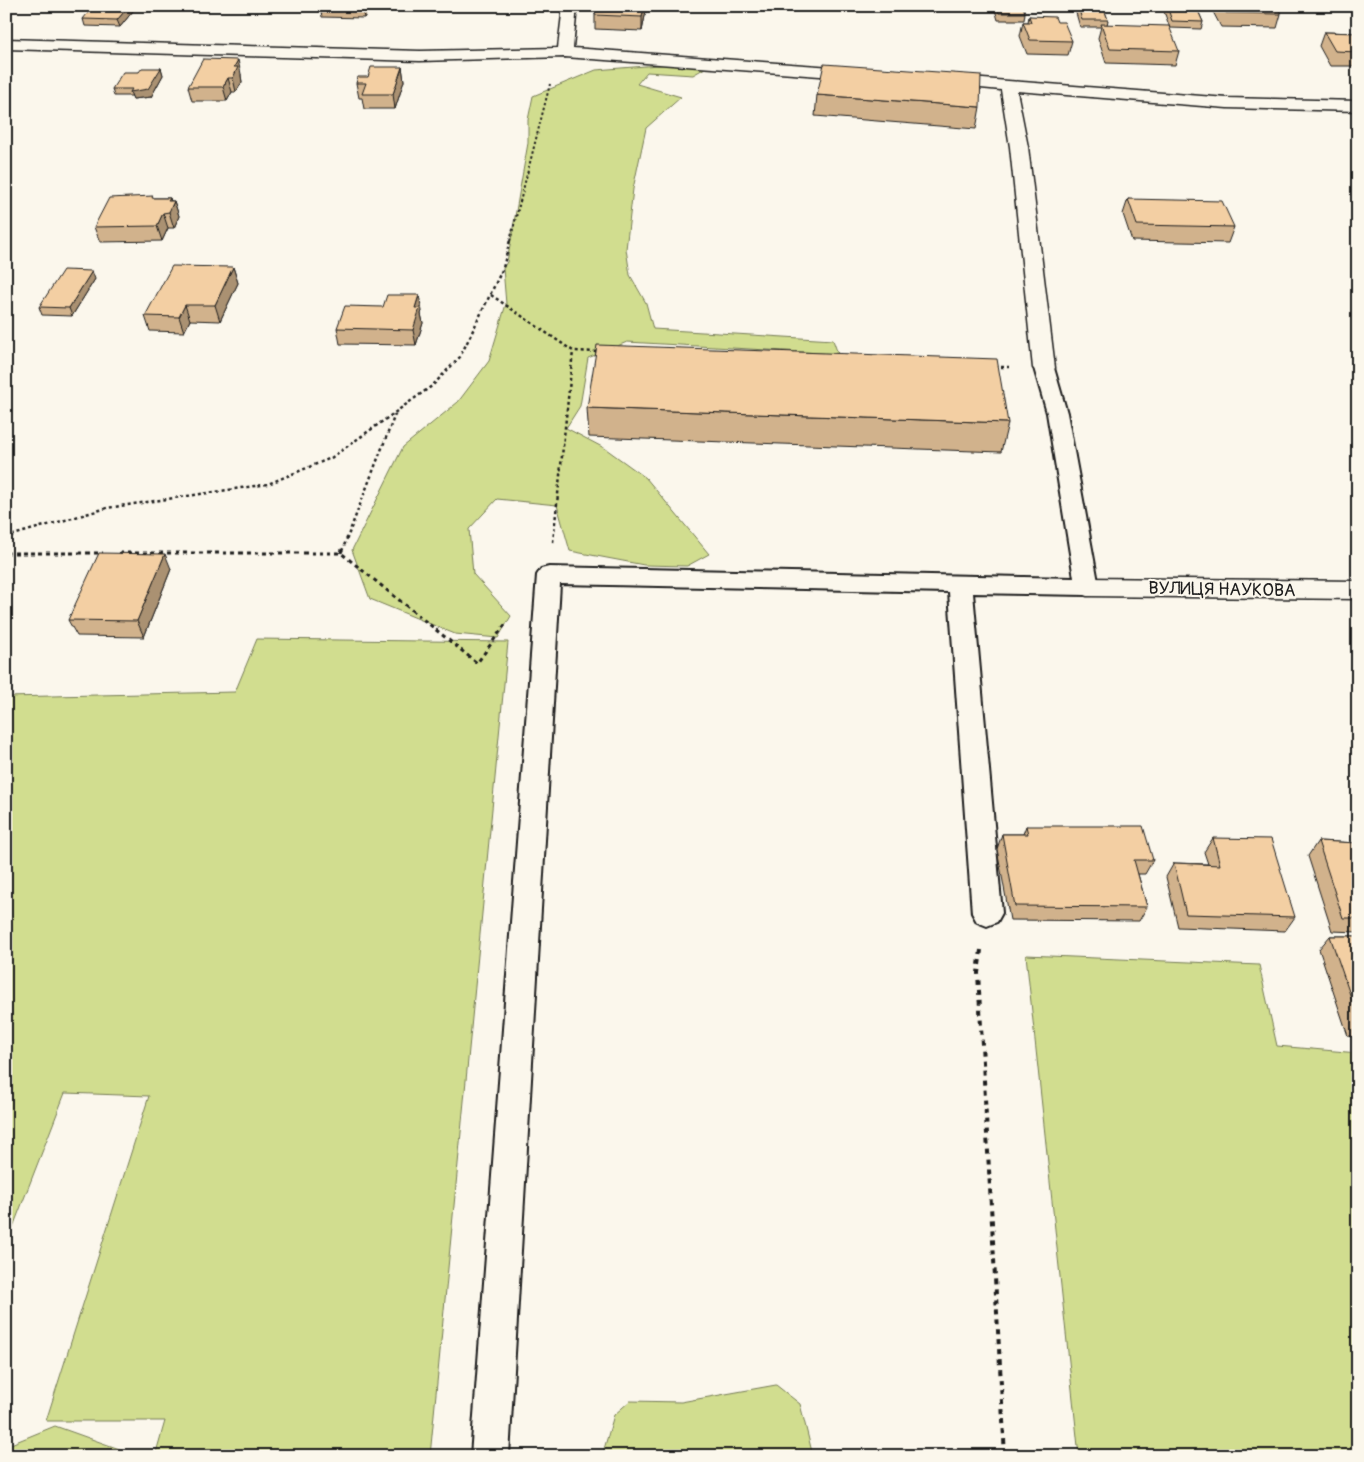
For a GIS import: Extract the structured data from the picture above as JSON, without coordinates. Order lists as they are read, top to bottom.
{
  "streets": {
    "street": ["ВУЛИЦЯ НАУКОВА"]
  }
}
